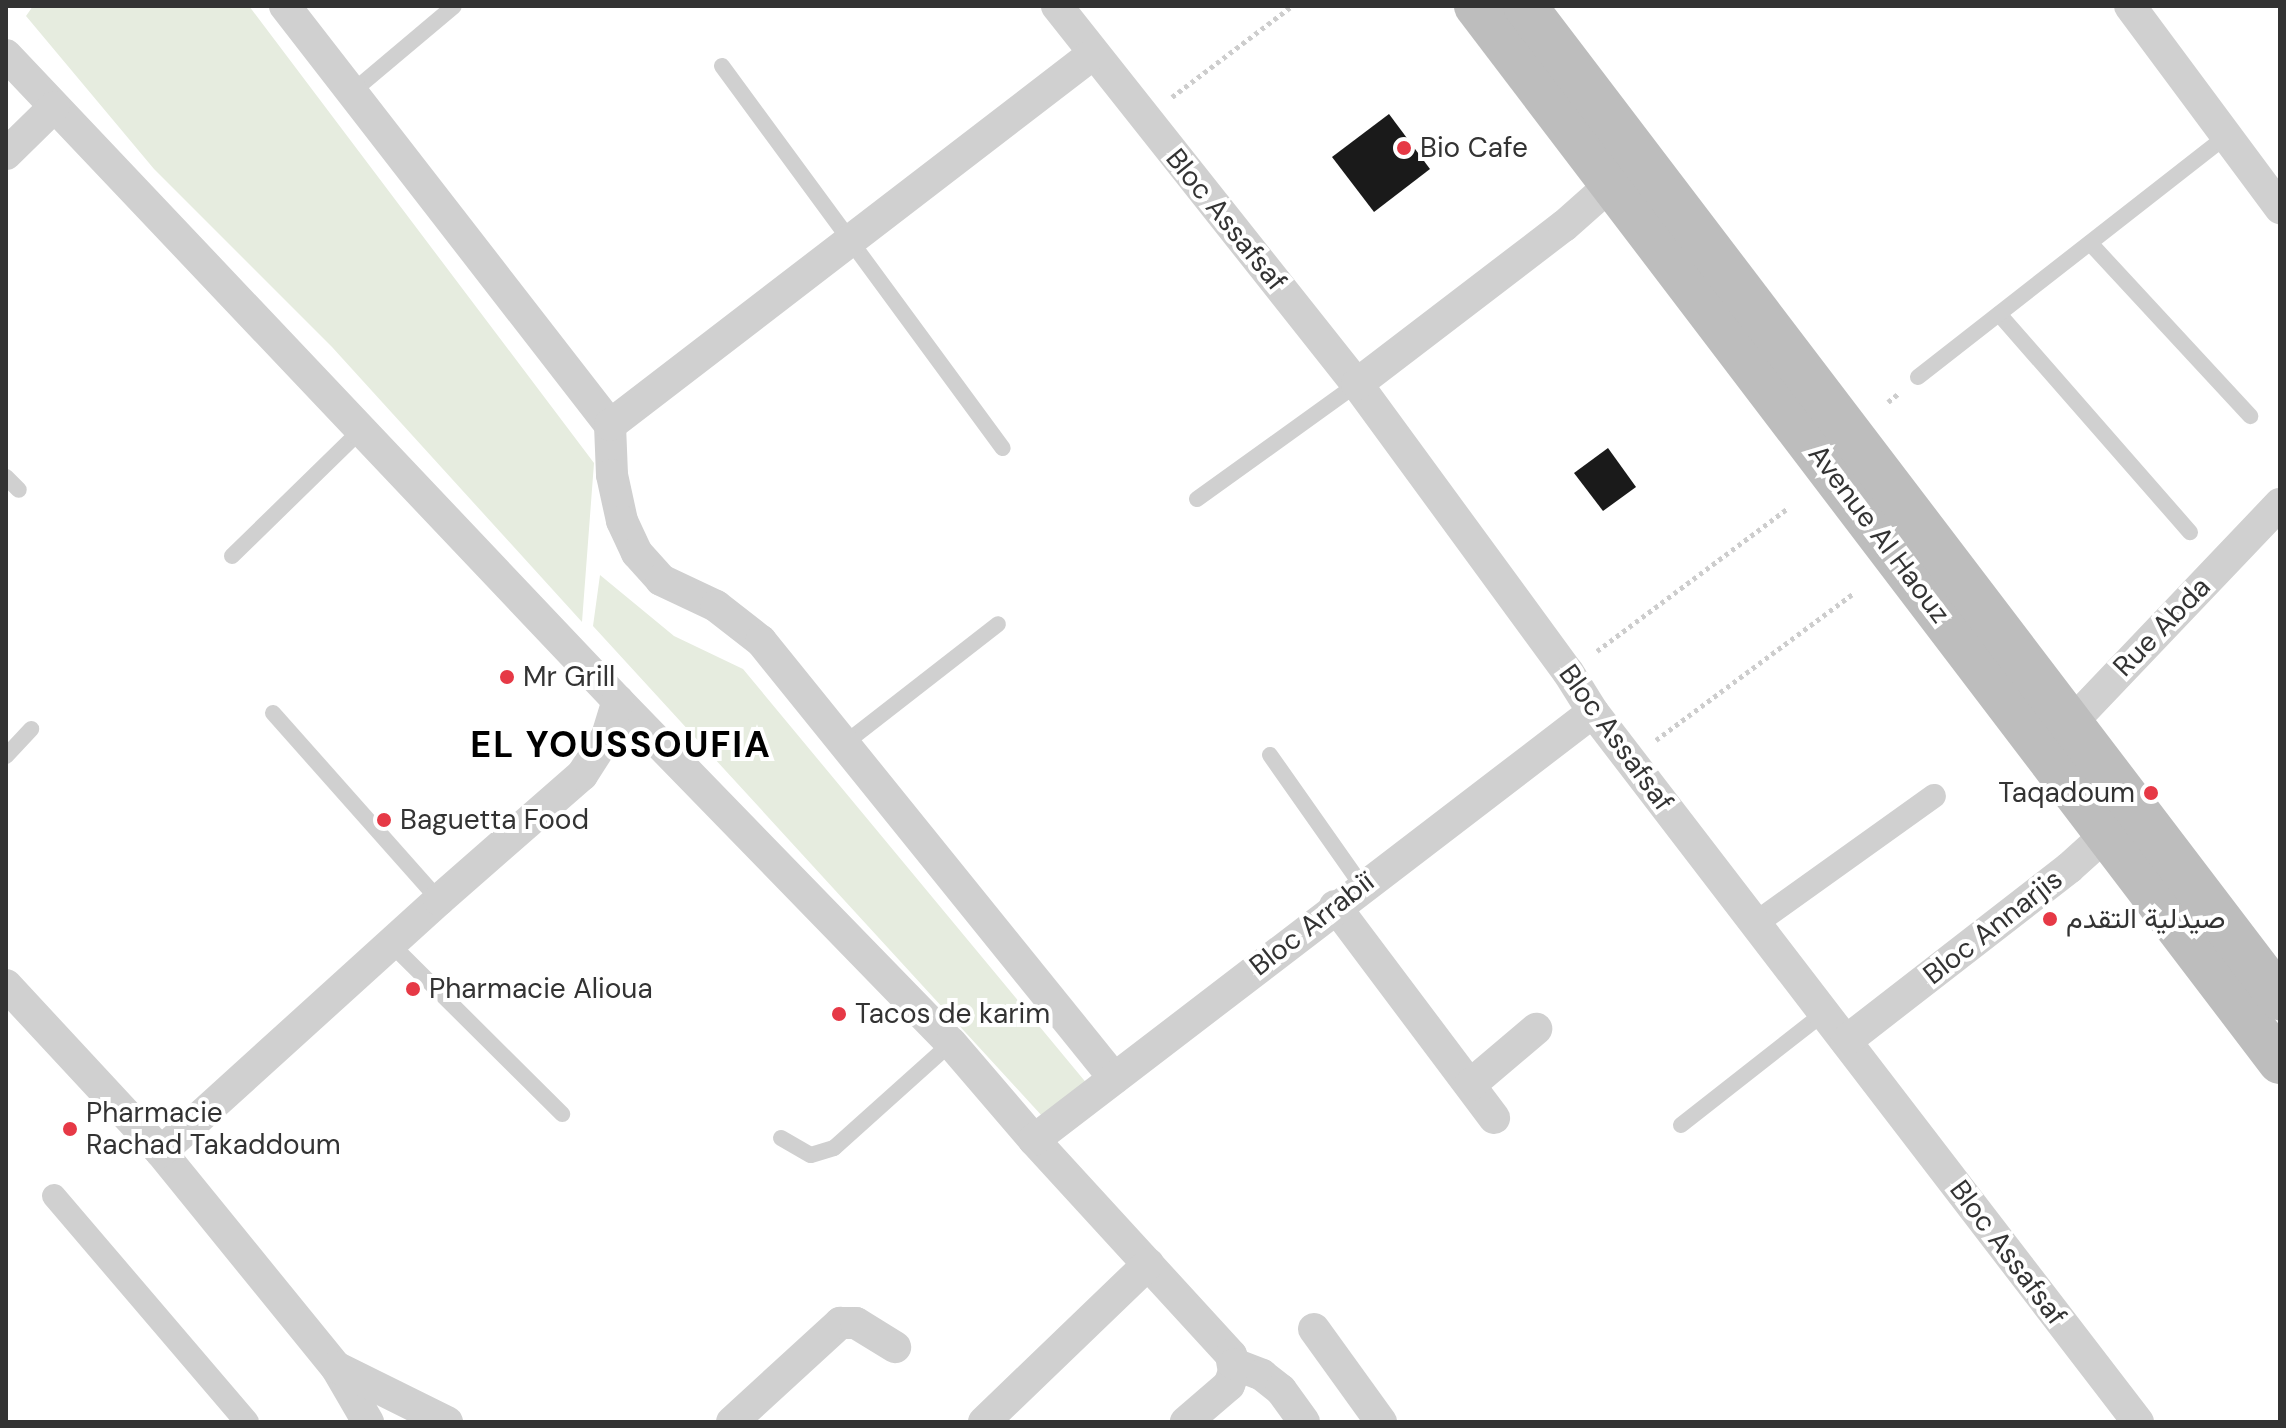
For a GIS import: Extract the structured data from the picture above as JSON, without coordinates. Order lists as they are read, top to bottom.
{
  "streets": {
    "main road": ["Avenue Al Haouz"],
    "street": [
      "Bloc Assafsaf",
      "Rue Abda",
      "Bloc Arrabiï",
      "Bloc Annarjis"
    ]
  },
  "crossings": [
    ["Bloc Assafsaf", "Bloc Arrabiï"],
    ["Bloc Assafsaf", "Bloc Annarjis"],
    ["Avenue Al Haouz", "Rue Abda"],
    ["Avenue Al Haouz", "Bloc Annarjis"]
  ],
  "districts": ["EL YOUSSOUFIA"],
  "places": [
    "Bio Cafe",
    "Mr Grill",
    "Taqadoum",
    "Baguetta Food",
    "صيدلية التقدم",
    "Pharmacie Alioua",
    "Tacos de karim",
    "Pharmacie Rachad Takaddoum"
  ]
}
